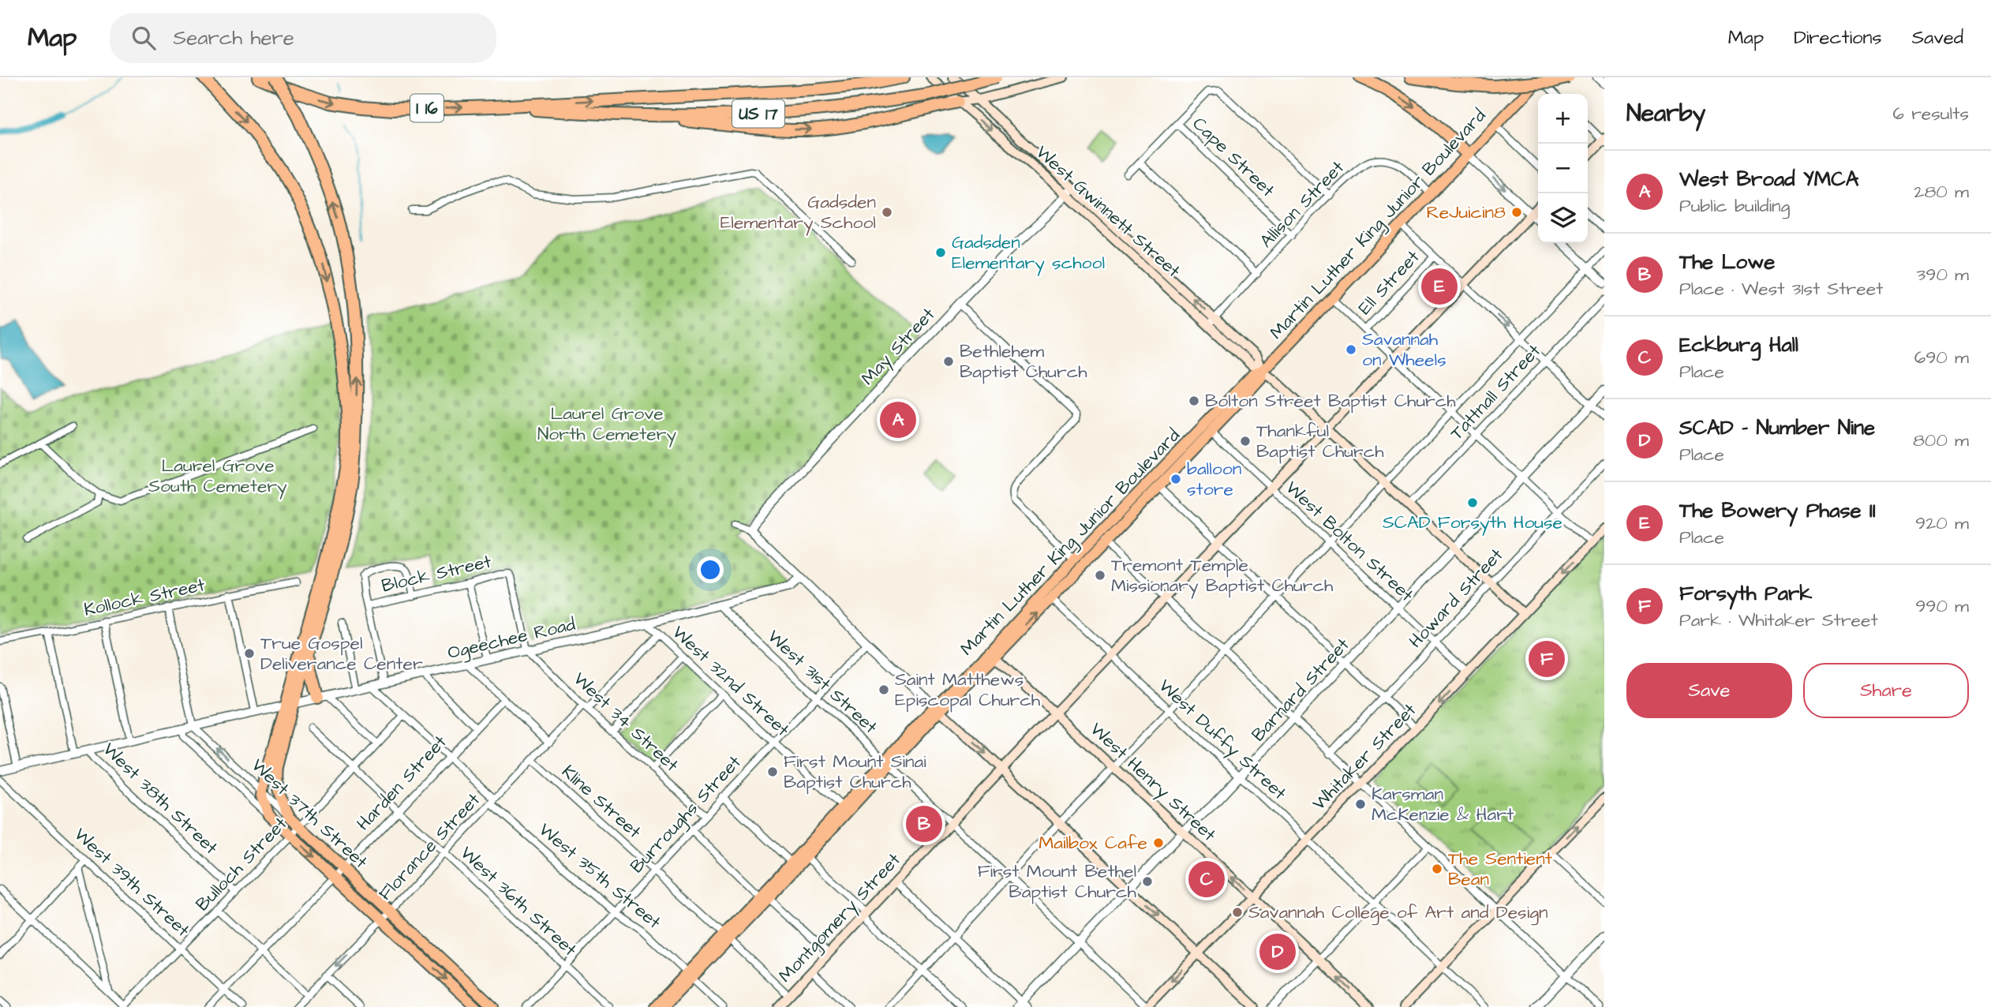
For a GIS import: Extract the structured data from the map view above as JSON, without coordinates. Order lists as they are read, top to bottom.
{
  "streets": {
    "highway": ["I 16", "US 17"],
    "main road": [
      "West Gwinnett Street",
      "Martin Luther King Junior Boulevard",
      "Whitaker Street",
      "West Henry Street",
      "West 37th Street",
      "Montgomery Street"
    ],
    "street": [
      "Cape Street",
      "Allison Street",
      "Ell Street",
      "May Street",
      "Tattnall Street",
      "West Bolton Street",
      "Block Street",
      "Kollock Street",
      "Howard Street",
      "Ogeechee Road",
      "West 32nd Street",
      "West 31st Street",
      "Barnard Street",
      "West 34 Street",
      "West Duffy Street",
      "Harden Street",
      "West 38th Street",
      "Kline Street",
      "Burroughs Street",
      "Florance Street",
      "Bulloch Street",
      "West 35th Street",
      "West 39th Street",
      "West 36th Street"
    ]
  },
  "crossings": [
    ["I 16", "US 17"],
    ["Cape Street", "Allison Street"],
    ["Allison Street", "West Gwinnett Street"],
    ["Allison Street", "Martin Luther King Junior Boulevard"],
    ["West Gwinnett Street", "Martin Luther King Junior Boulevard"],
    ["West Gwinnett Street", "May Street"],
    ["West Gwinnett Street", "Tattnall Street"],
    ["West Gwinnett Street", "Howard Street"],
    ["West Gwinnett Street", "Barnard Street"],
    ["West Gwinnett Street", "Whitaker Street"],
    ["West Gwinnett Street", "Montgomery Street"],
    ["Martin Luther King Junior Boulevard", "West Bolton Street"],
    ["Martin Luther King Junior Boulevard", "West 32nd Street"],
    ["Martin Luther King Junior Boulevard", "West 31st Street"],
    ["Martin Luther King Junior Boulevard", "West Duffy Street"],
    ["Martin Luther King Junior Boulevard", "West Henry Street"],
    ["Martin Luther King Junior Boulevard", "Kline Street"],
    ["Martin Luther King Junior Boulevard", "West 35th Street"],
    ["West Bolton Street", "Howard Street"],
    ["West Bolton Street", "Barnard Street"],
    ["West Bolton Street", "Whitaker Street"],
    ["West Bolton Street", "Montgomery Street"],
    ["Block Street", "Ogeechee Road"],
    ["Block Street", "West 34 Street"],
    ["Kollock Street", "West 38th Street"],
    ["Ogeechee Road", "West 32nd Street"],
    ["Ogeechee Road", "West 31st Street"],
    ["Ogeechee Road", "West 34 Street"],
    ["Ogeechee Road", "West 38th Street"],
    ["Ogeechee Road", "West 37th Street"],
    ["Ogeechee Road", "West 35th Street"],
    ["West 32nd Street", "Burroughs Street"],
    ["West 32nd Street", "Florance Street"],
    ["West 31st Street", "Barnard Street"],
    ["West 31st Street", "Whitaker Street"],
    ["West 31st Street", "Burroughs Street"],
    ["West 31st Street", "Montgomery Street"],
    ["Barnard Street", "West Duffy Street"],
    ["Barnard Street", "West Henry Street"],
    ["West 34 Street", "Burroughs Street"],
    ["West 34 Street", "Florance Street"],
    ["West Duffy Street", "Whitaker Street"],
    ["West Duffy Street", "Montgomery Street"],
    ["Whitaker Street", "West Henry Street"],
    ["West Henry Street", "Montgomery Street"],
    ["Harden Street", "West 37th Street"],
    ["Harden Street", "West 35th Street"],
    ["Harden Street", "West 39th Street"],
    ["Harden Street", "West 36th Street"],
    ["West 38th Street", "Bulloch Street"],
    ["Kline Street", "Burroughs Street"],
    ["Kline Street", "Florance Street"],
    ["Kline Street", "Montgomery Street"],
    ["West 37th Street", "Florance Street"],
    ["West 37th Street", "Bulloch Street"],
    ["Burroughs Street", "West 35th Street"],
    ["Burroughs Street", "West 36th Street"],
    ["Florance Street", "West 35th Street"],
    ["Florance Street", "West 36th Street"],
    ["Bulloch Street", "West 35th Street"],
    ["Bulloch Street", "West 39th Street"],
    ["Bulloch Street", "West 36th Street"]
  ],
  "one_way": ["Whitaker Street"],
  "parks": ["Laurel Grove North Cemetery", "Laurel Grove South Cemetery"],
  "places": [
    "Gadsden Elementary School",
    "ReJuicin8",
    "Gadsden Elementary school",
    "Savannah on Wheels",
    "Bethlehem Baptist Church",
    "Bolton Street Baptist Church",
    "Thankful Baptist Church",
    "balloon store",
    "SCAD Forsyth House",
    "Tremont Temple Missionary Baptist Church",
    "True Gospel Deliverance Center",
    "Saint Matthews Episcopal Church",
    "First Mount Sinai Baptist Church",
    "Karsman McKenzie & Hart",
    "Mailbox Cafe",
    "The Sentient Bean",
    "First Mount Bethel Baptist Church",
    "Savannah College of Art and Design"
  ],
  "page": {
    "header": "Map",
    "search": "Search here",
    "nav": ["Map", "Directions", "Saved"],
    "heading": ["Nearby", "6 results"],
    "map_buttons": ["+", "−"],
    "list": [
      {
        "mark": "A",
        "name": "West Broad YMCA",
        "note": "Public building",
        "value": "280 m"
      },
      {
        "mark": "B",
        "name": "The Lowe",
        "note": "Place · West 31st Street",
        "value": "390 m"
      },
      {
        "mark": "C",
        "name": "Eckburg Hall",
        "note": "Place",
        "value": "690 m"
      },
      {
        "mark": "D",
        "name": "SCAD - Number Nine",
        "note": "Place",
        "value": "800 m"
      },
      {
        "mark": "E",
        "name": "The Bowery Phase II",
        "note": "Place",
        "value": "920 m"
      },
      {
        "mark": "F",
        "name": "Forsyth Park",
        "note": "Park · Whitaker Street",
        "value": "990 m"
      }
    ],
    "pins": [
      "E",
      "A",
      "F",
      "B",
      "C",
      "D"
    ],
    "buttons": ["Save", "Share"]
  }
}
